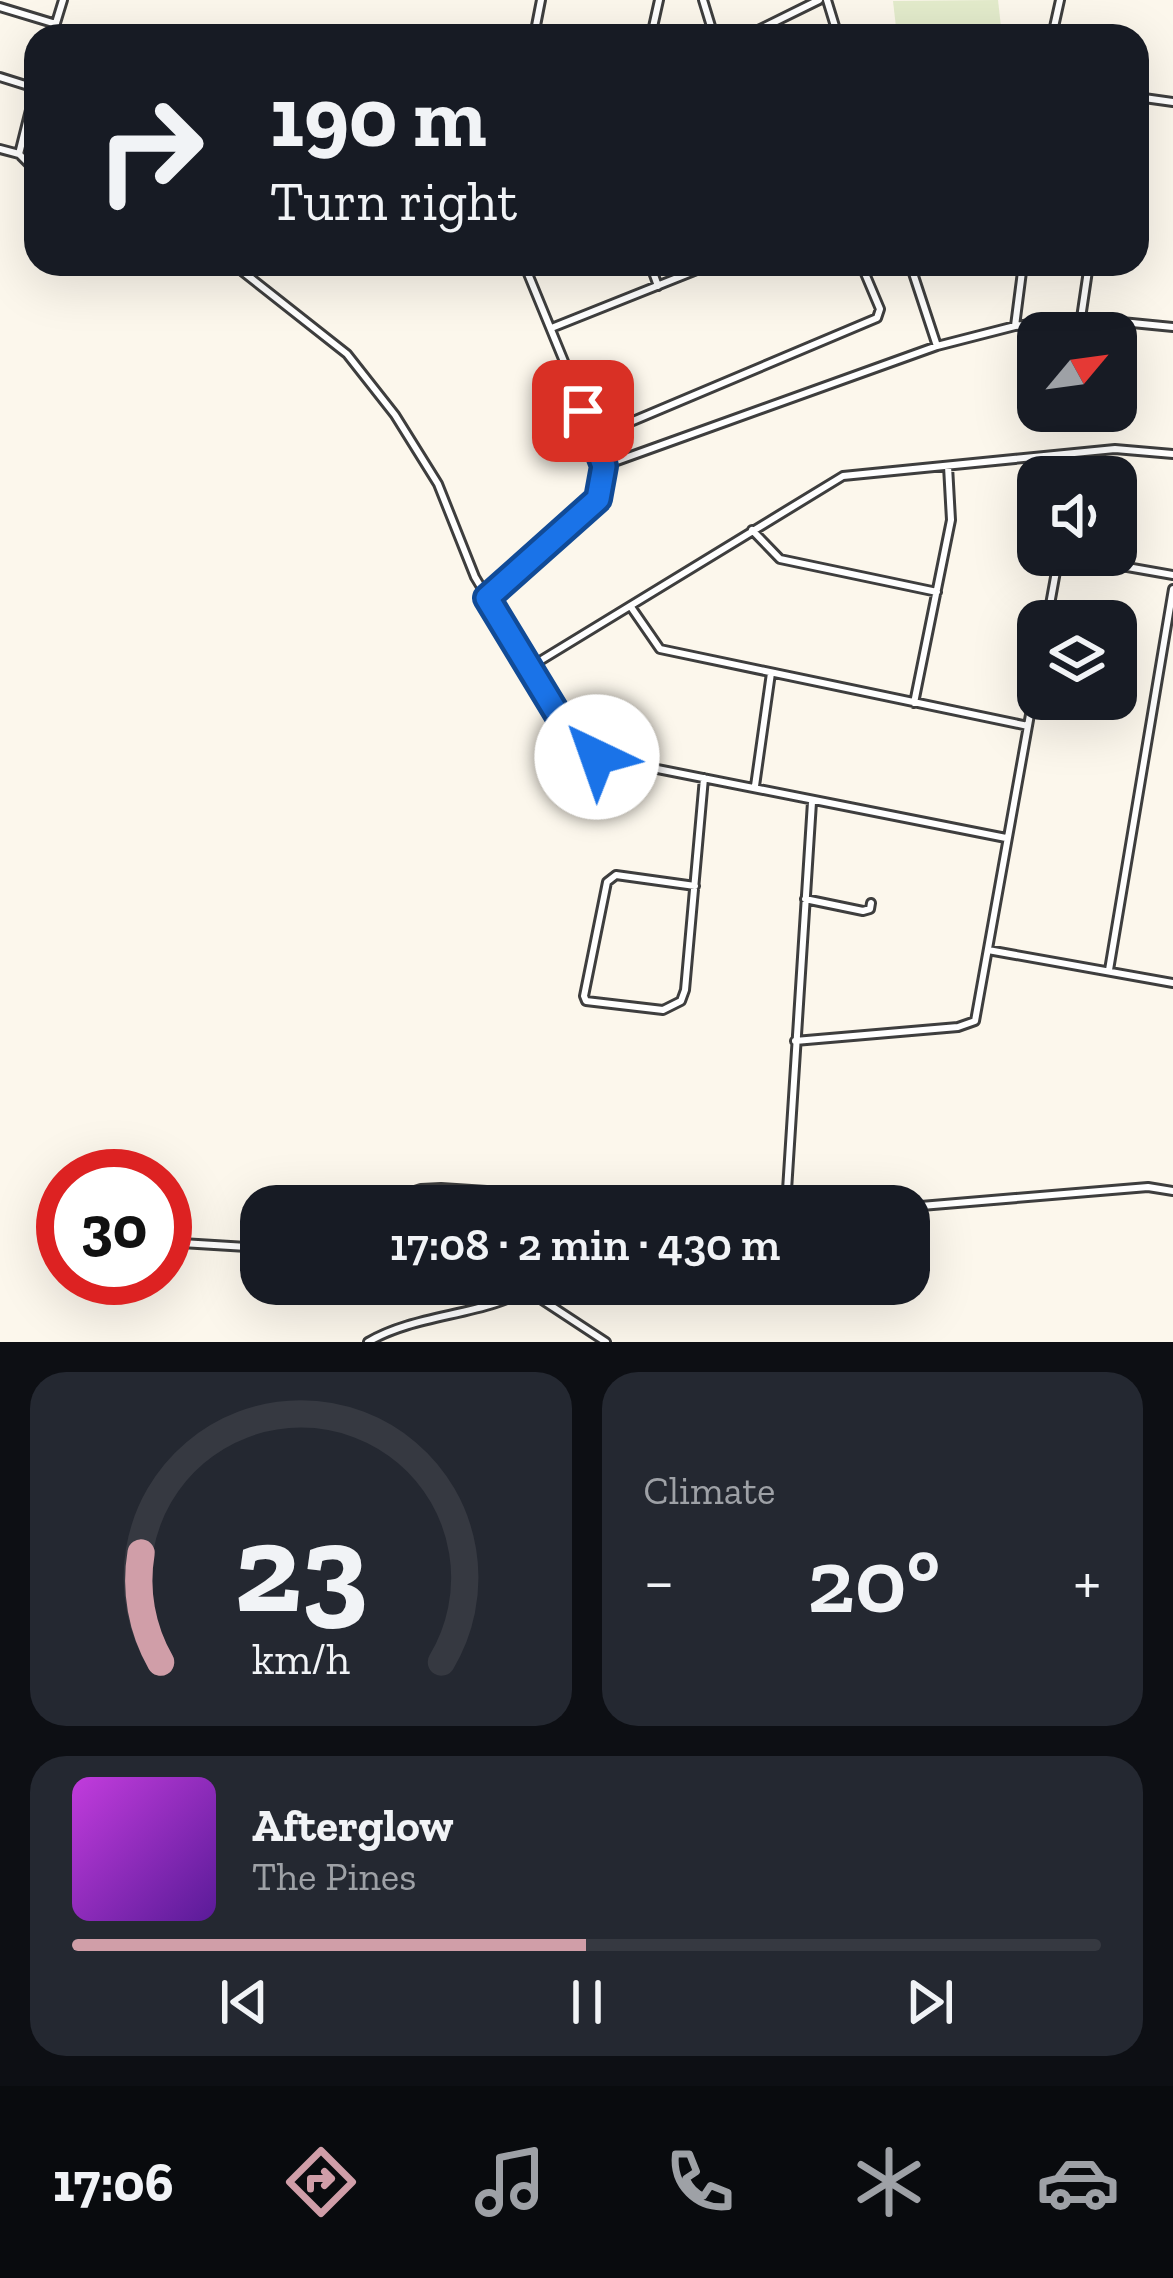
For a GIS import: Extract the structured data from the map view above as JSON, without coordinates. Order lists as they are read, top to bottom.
{
  "north": "top right",
  "page": {
    "turn": ["190 m", "Turn right"],
    "limit": "30",
    "trip": "17:08 · 2 min · 430 m",
    "tile": "Climate",
    "heat": ["−", "20°", "+"],
    "song": ["Afterglow", "The Pines"],
    "tabs": "17:06",
    "gauge": ["23", "km/h"]
  }
}
